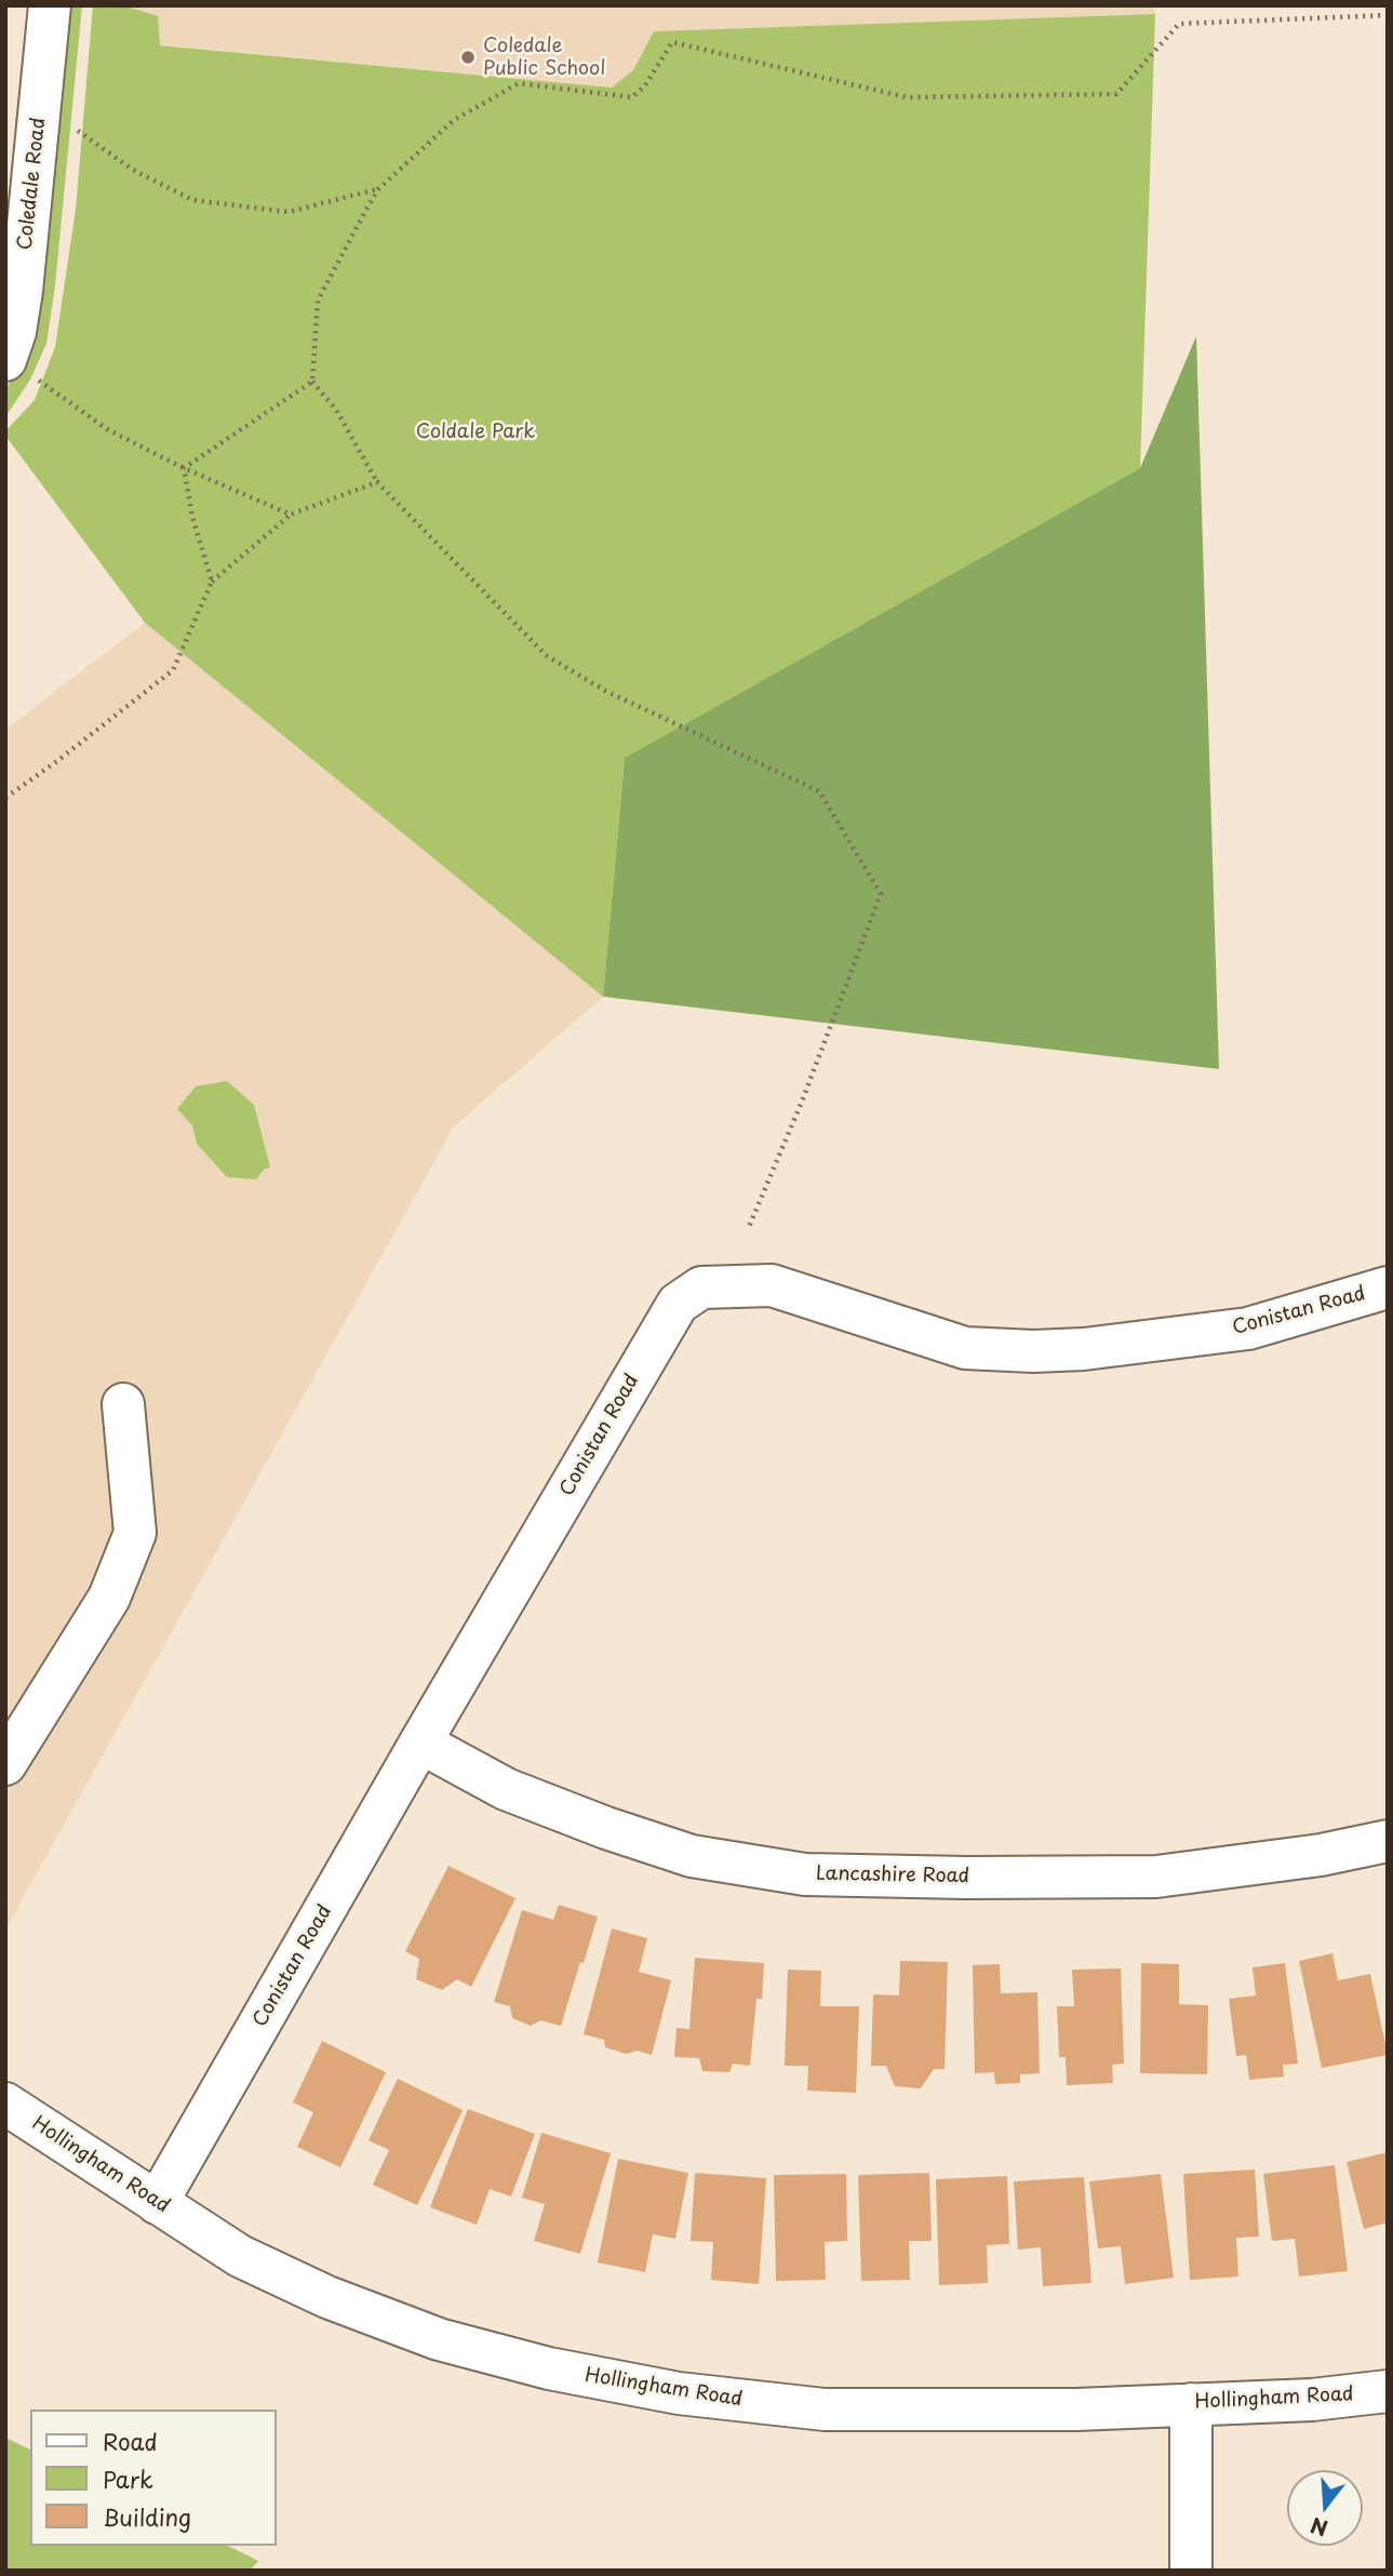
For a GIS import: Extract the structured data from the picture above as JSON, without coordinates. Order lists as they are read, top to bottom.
{
  "streets": {
    "street": [
      "Coledale Road",
      "Conistan Road",
      "Lancashire Road",
      "Hollingham Road"
    ]
  },
  "crossings": [
    ["Conistan Road", "Lancashire Road"],
    ["Conistan Road", "Hollingham Road"]
  ],
  "parks": ["Coldale Park"],
  "places": ["Coledale Public School"],
  "legend": ["Road", "Park", "Building"],
  "north": "bottom"
}
